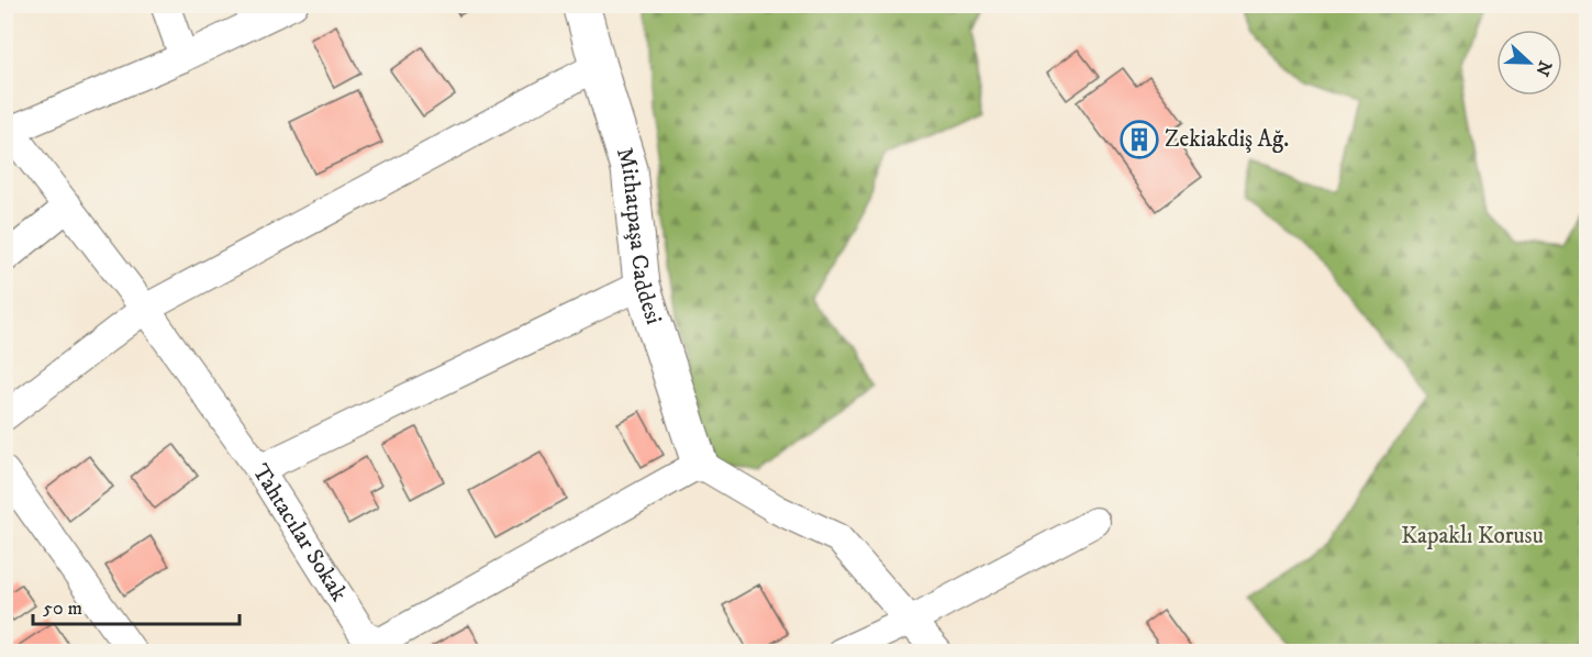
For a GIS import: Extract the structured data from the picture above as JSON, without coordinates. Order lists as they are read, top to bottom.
{
  "streets": {
    "street": ["Mithatpaşa Caddesi", "Tahtacılar Sokak"]
  },
  "crossings": [
    ["Mithatpaşa Caddesi", "Tahtacılar Sokak"]
  ],
  "parks": ["Kapaklı Korusu"],
  "places": {
    "building": ["Zekiakdiş Ağ."]
  },
  "scale_bar": "50 m",
  "north": "right"
}
